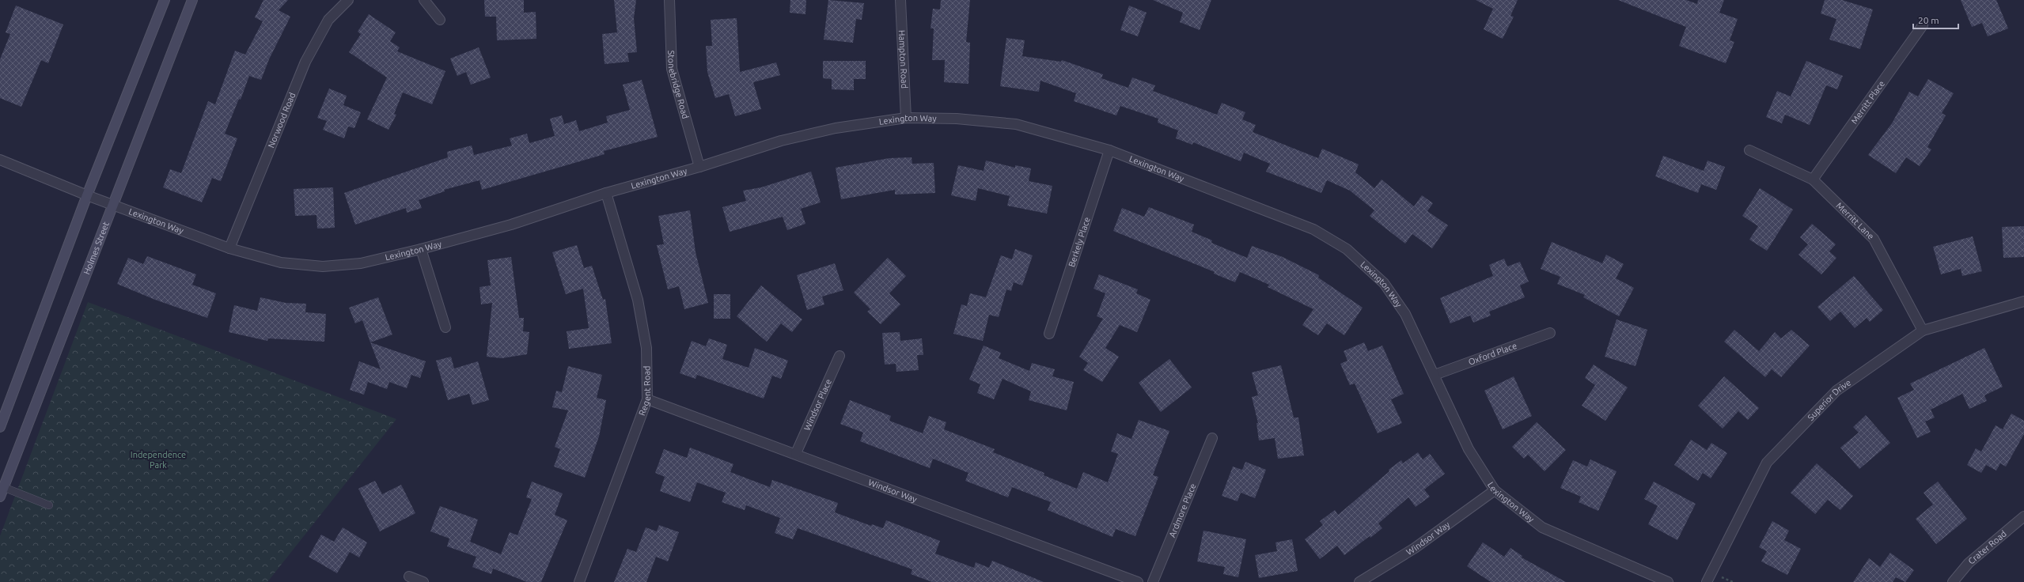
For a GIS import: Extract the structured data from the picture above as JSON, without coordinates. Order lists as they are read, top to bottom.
{
  "streets": {
    "main road": ["Holmes Street"],
    "street": [
      "Hampton Road",
      "Stonebridge Road",
      "Merritt Place",
      "Norwood Road",
      "Lexington Way",
      "Merritt Lane",
      "Berkely Place",
      "Oxford Place",
      "Regent Road",
      "Superior Drive",
      "Windsor Place",
      "Windsor Way",
      "Ardmore Place",
      "Crater Road"
    ]
  },
  "crossings": [
    ["Hampton Road", "Lexington Way"],
    ["Stonebridge Road", "Lexington Way"],
    ["Merritt Place", "Merritt Lane"],
    ["Norwood Road", "Lexington Way"],
    ["Lexington Way", "Berkely Place"],
    ["Lexington Way", "Holmes Street"],
    ["Lexington Way", "Oxford Place"],
    ["Lexington Way", "Regent Road"],
    ["Lexington Way", "Windsor Way"],
    ["Merritt Lane", "Superior Drive"],
    ["Regent Road", "Windsor Way"],
    ["Windsor Place", "Windsor Way"]
  ],
  "parks": ["Independence Park"],
  "scale_bar": "20 m"
}
